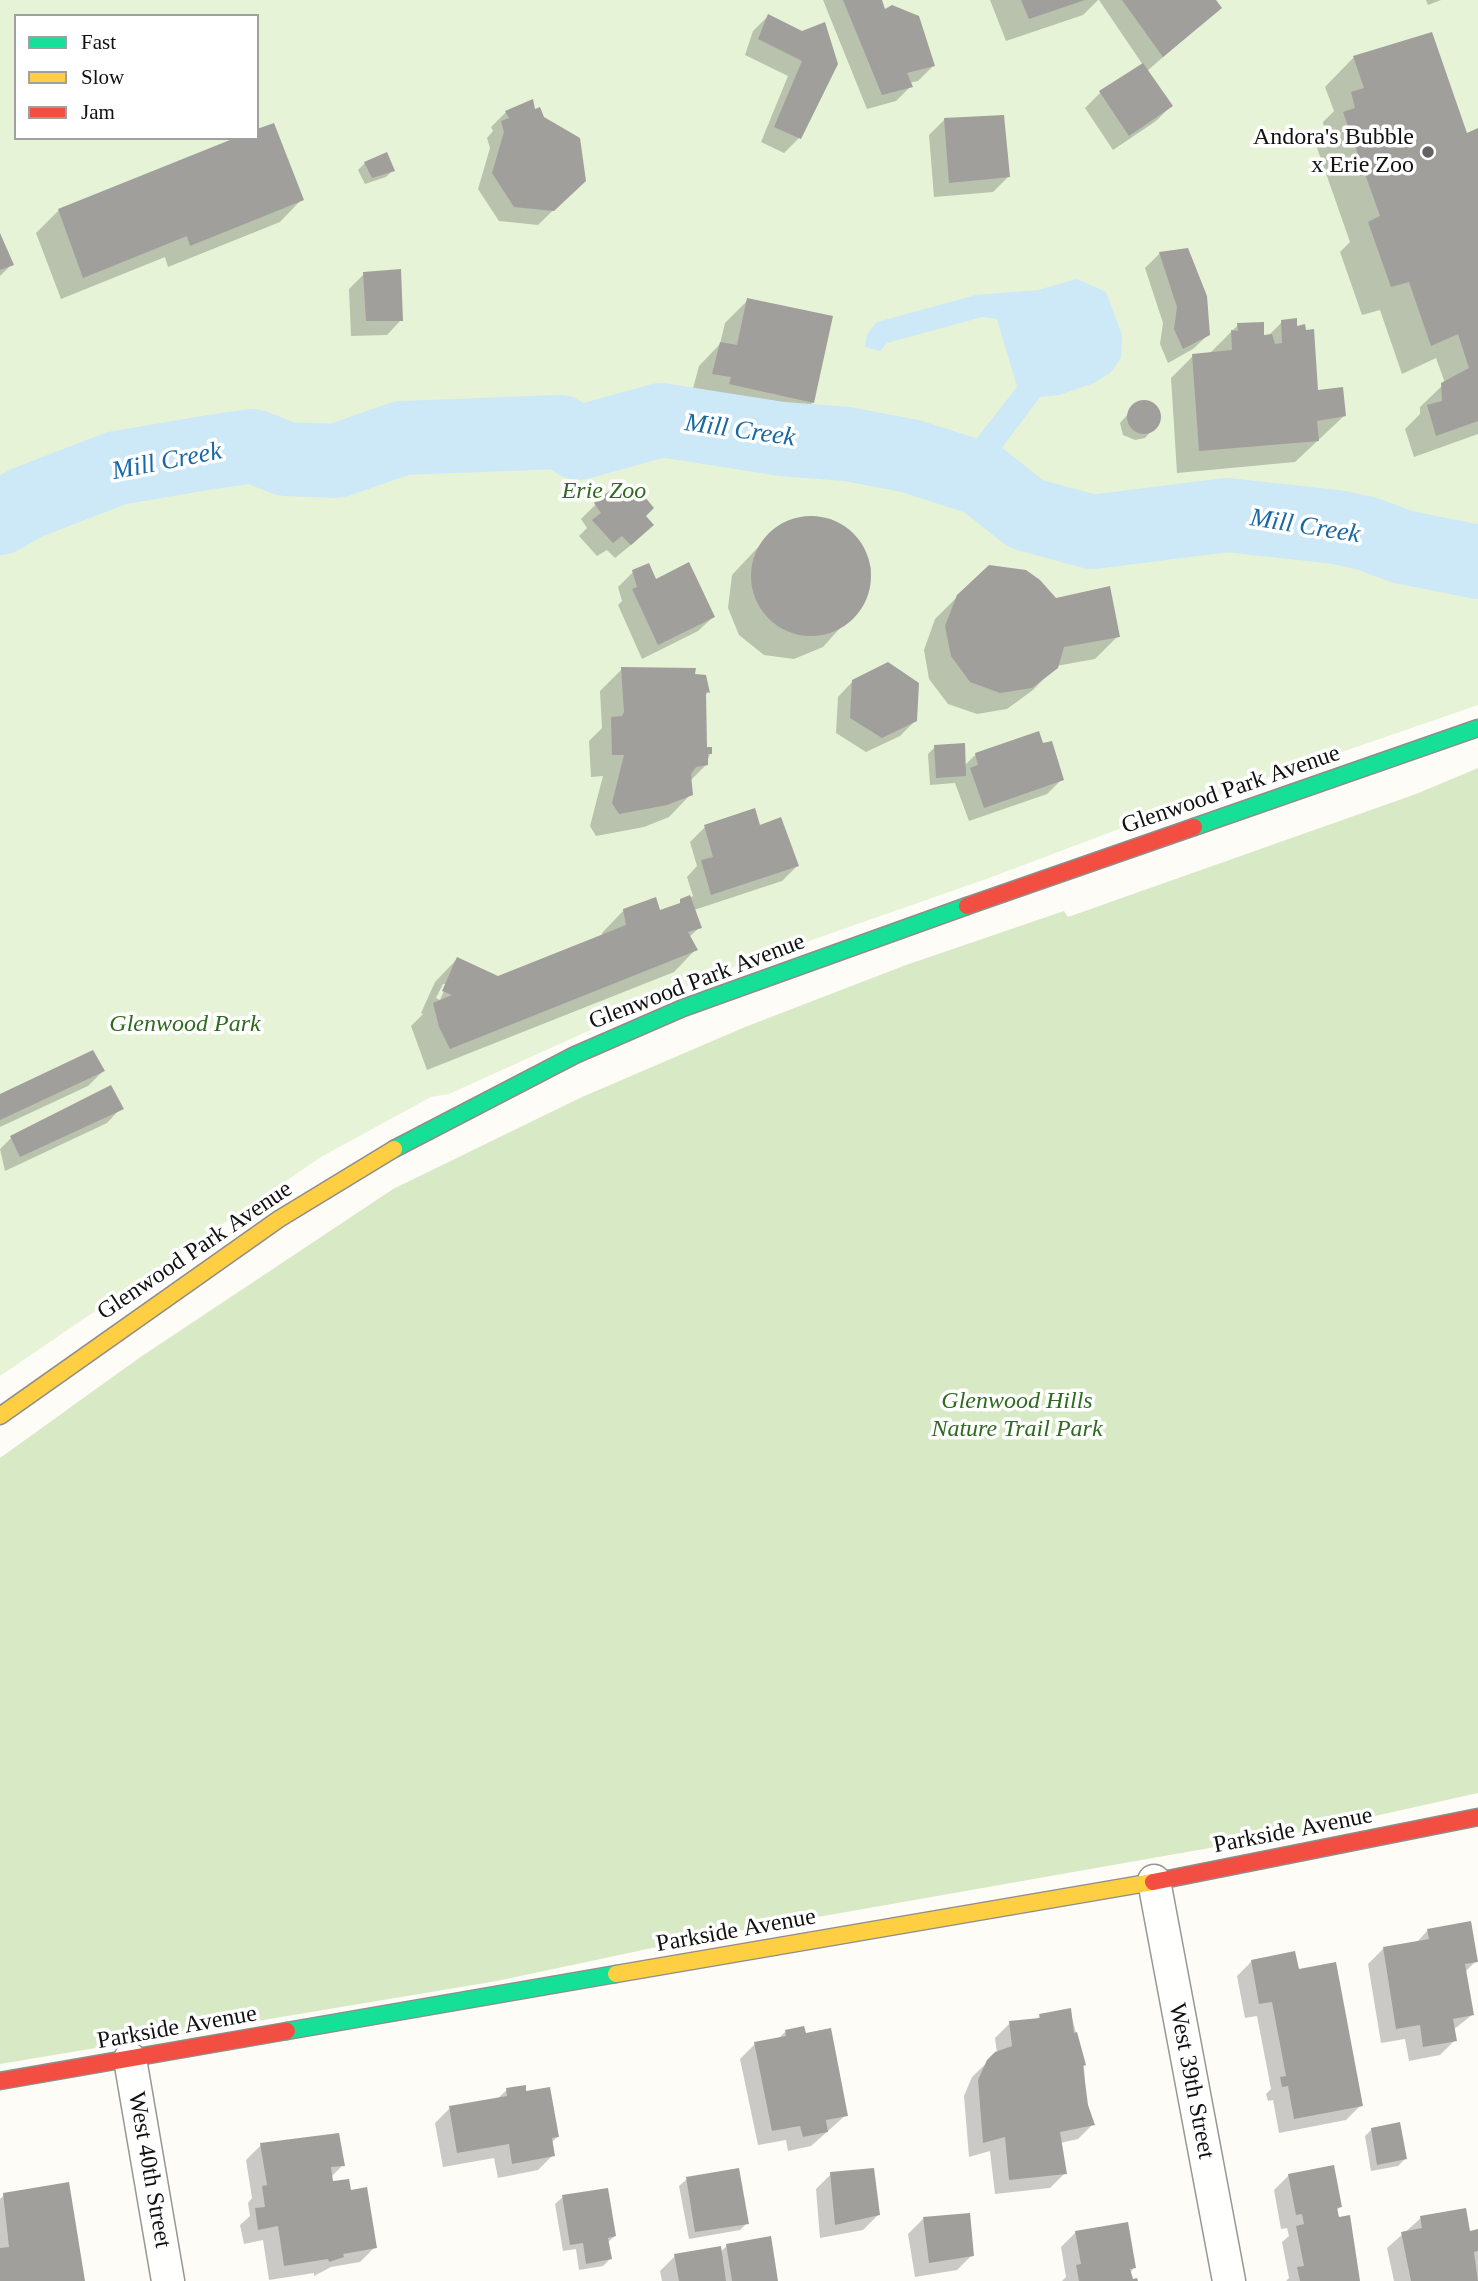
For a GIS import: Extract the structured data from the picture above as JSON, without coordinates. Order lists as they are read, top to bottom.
{
  "streets": {
    "main road": ["Glenwood Park Avenue", "Parkside Avenue"],
    "street": ["West 39th Street", "West 40th Street"]
  },
  "crossings": [
    ["Parkside Avenue", "West 39th Street"],
    ["Parkside Avenue", "West 40th Street"]
  ],
  "water": ["Mill Creek"],
  "parks": ["Erie Zoo", "Glenwood Park", "Glenwood Hills Nature Trail Park"],
  "places": ["Andora's Bubble x Erie Zoo"],
  "legend": ["Fast", "Slow", "Jam"]
}
